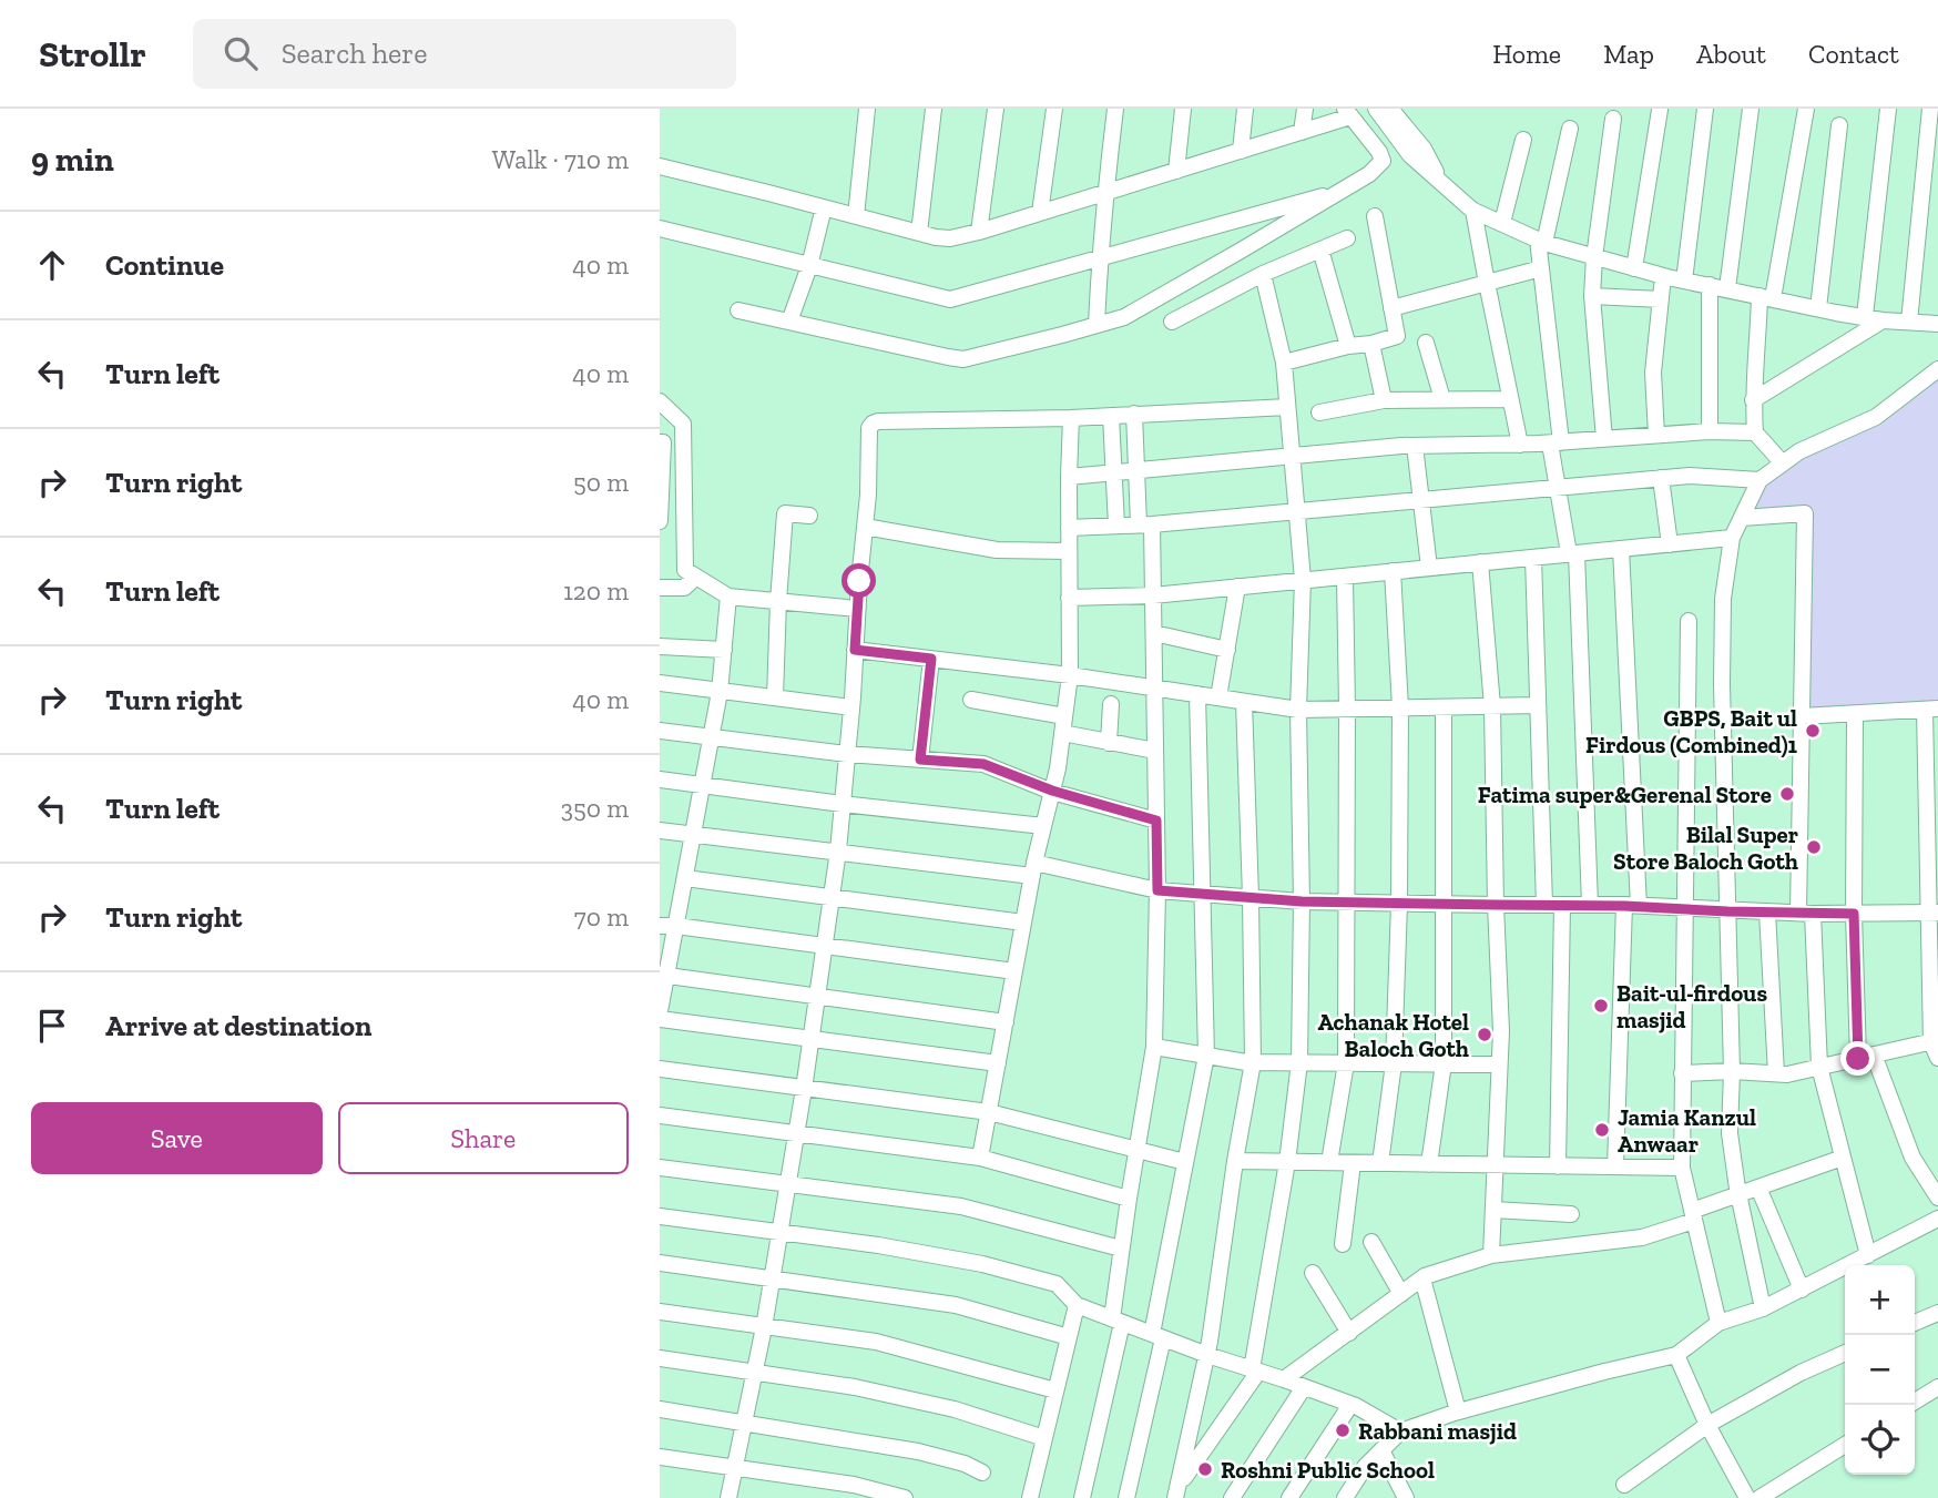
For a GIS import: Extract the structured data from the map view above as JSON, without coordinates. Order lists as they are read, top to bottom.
{
  "places": [
    "GBPS, Bait ul Firdous (Combined)1",
    "Fatima super&Gerenal Store",
    "Bilal Super Store Baloch Goth",
    "Bait-ul-firdous masjid",
    "Achanak Hotel Baloch Goth",
    "Jamia Kanzul Anwaar",
    "Rabbani masjid",
    "Roshni Public School"
  ],
  "page": {
    "header": "Strollr",
    "search": "Search here",
    "nav": [
      "Home",
      "Map",
      "About",
      "Contact"
    ],
    "heading": ["9 min", "Walk · 710 m"],
    "list": [
      ["Continue", "40 m"],
      ["Turn left", "40 m"],
      ["Turn right", "50 m"],
      ["Turn left", "120 m"],
      ["Turn right", "40 m"],
      ["Turn left", "350 m"],
      ["Turn right", "70 m"],
      "Arrive at destination"
    ],
    "buttons": ["Save", "Share"],
    "map_buttons": ["+", "−"]
  }
}
